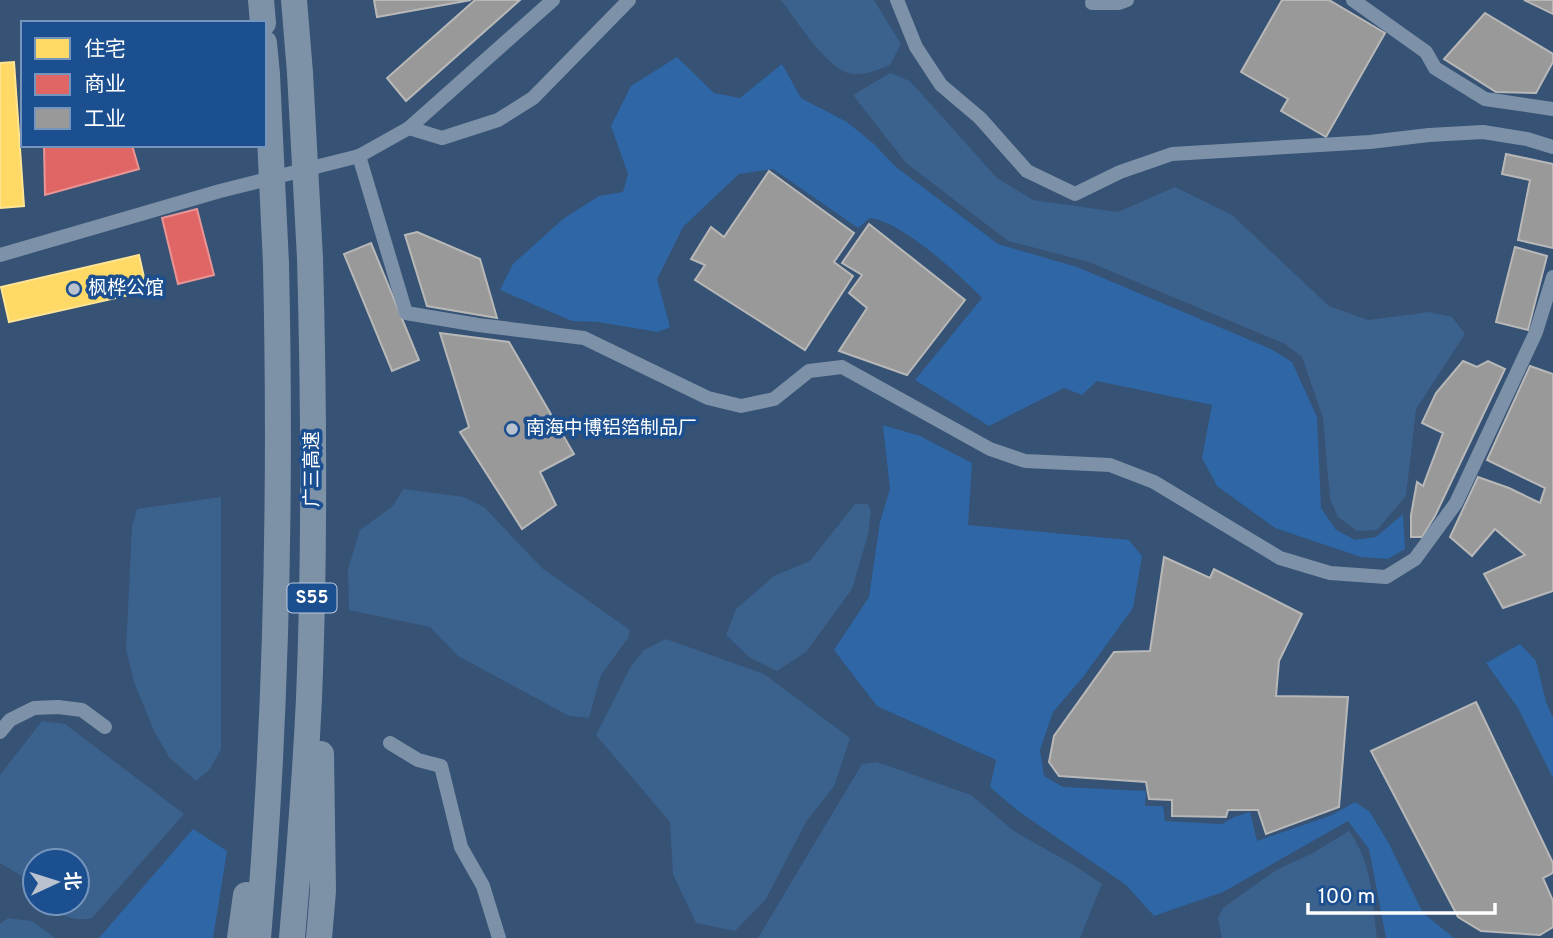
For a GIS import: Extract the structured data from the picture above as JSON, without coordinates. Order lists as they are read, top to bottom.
{
  "streets": {
    "highway": ["广三高速", "S55"]
  },
  "places": ["枫桦公馆", "南海中博铝箔制品厂"],
  "legend": ["住宅", "商业", "工业"],
  "scale_bar": "100 m",
  "north": "right"
}
